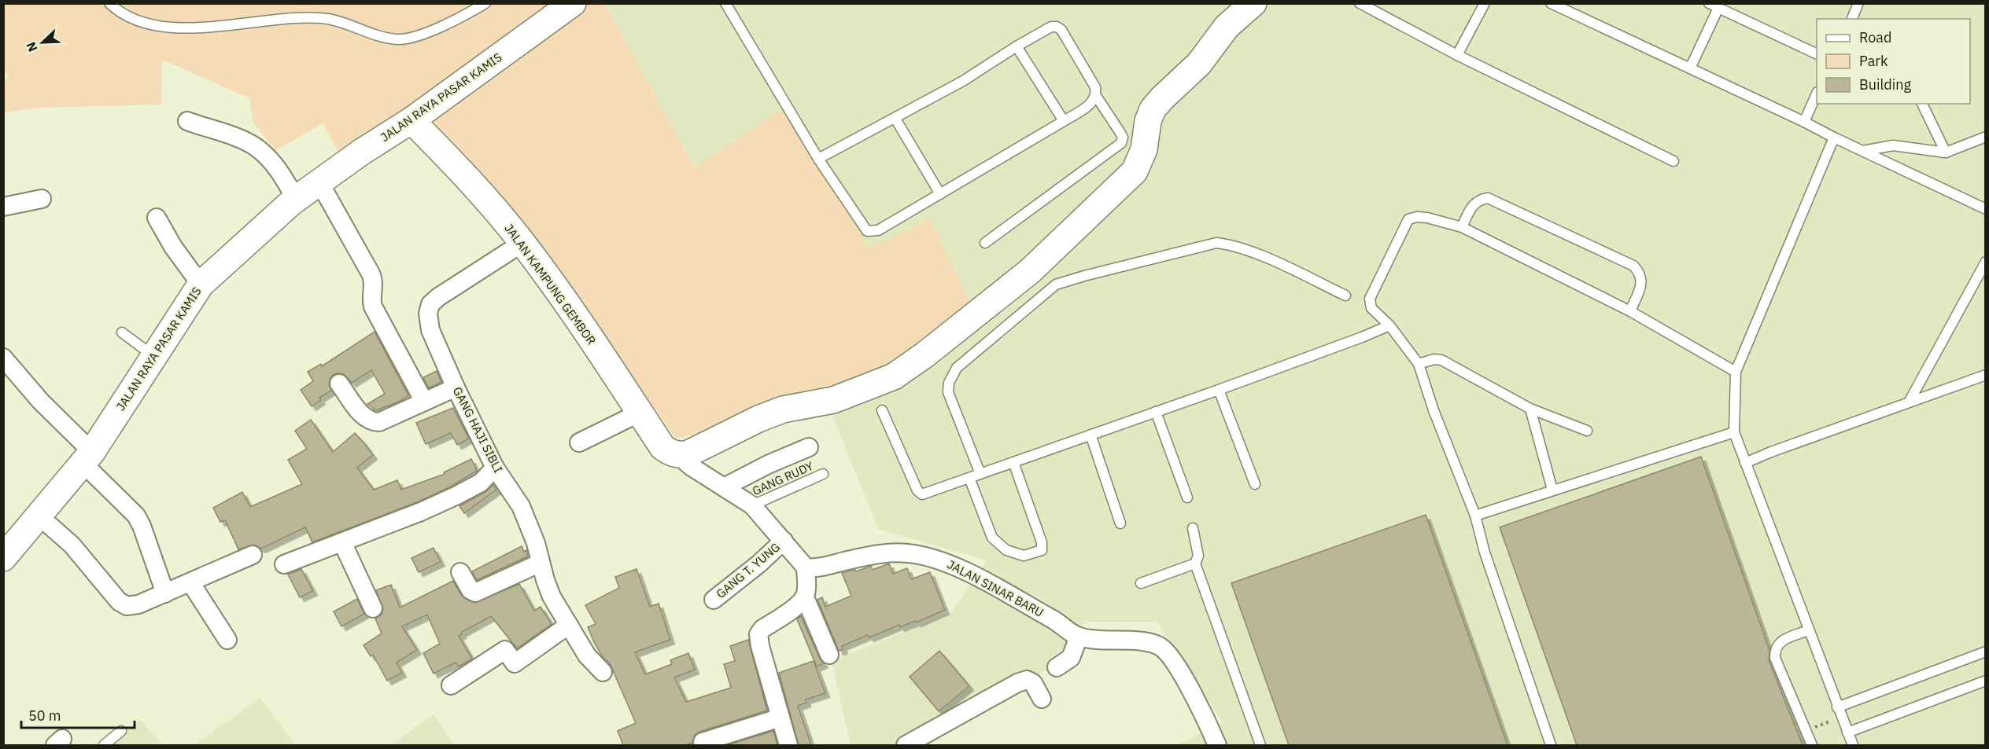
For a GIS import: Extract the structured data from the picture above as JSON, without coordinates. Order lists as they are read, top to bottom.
{
  "streets": {
    "street": [
      "JALAN RAYA PASAR KAMIS",
      "JALAN KAMPUNG GEMBOR",
      "GANG HAJI SIBLI",
      "GANG T. YUNG",
      "JALAN SINAR BARU"
    ],
    "lane": ["GANG RUDY"]
  },
  "crossings": [
    ["JALAN RAYA PASAR KAMIS", "JALAN KAMPUNG GEMBOR"],
    ["JALAN KAMPUNG GEMBOR", "GANG HAJI SIBLI"]
  ],
  "legend": ["Road", "Park", "Building"],
  "scale_bar": "50 m",
  "north": "bottom left"
}
